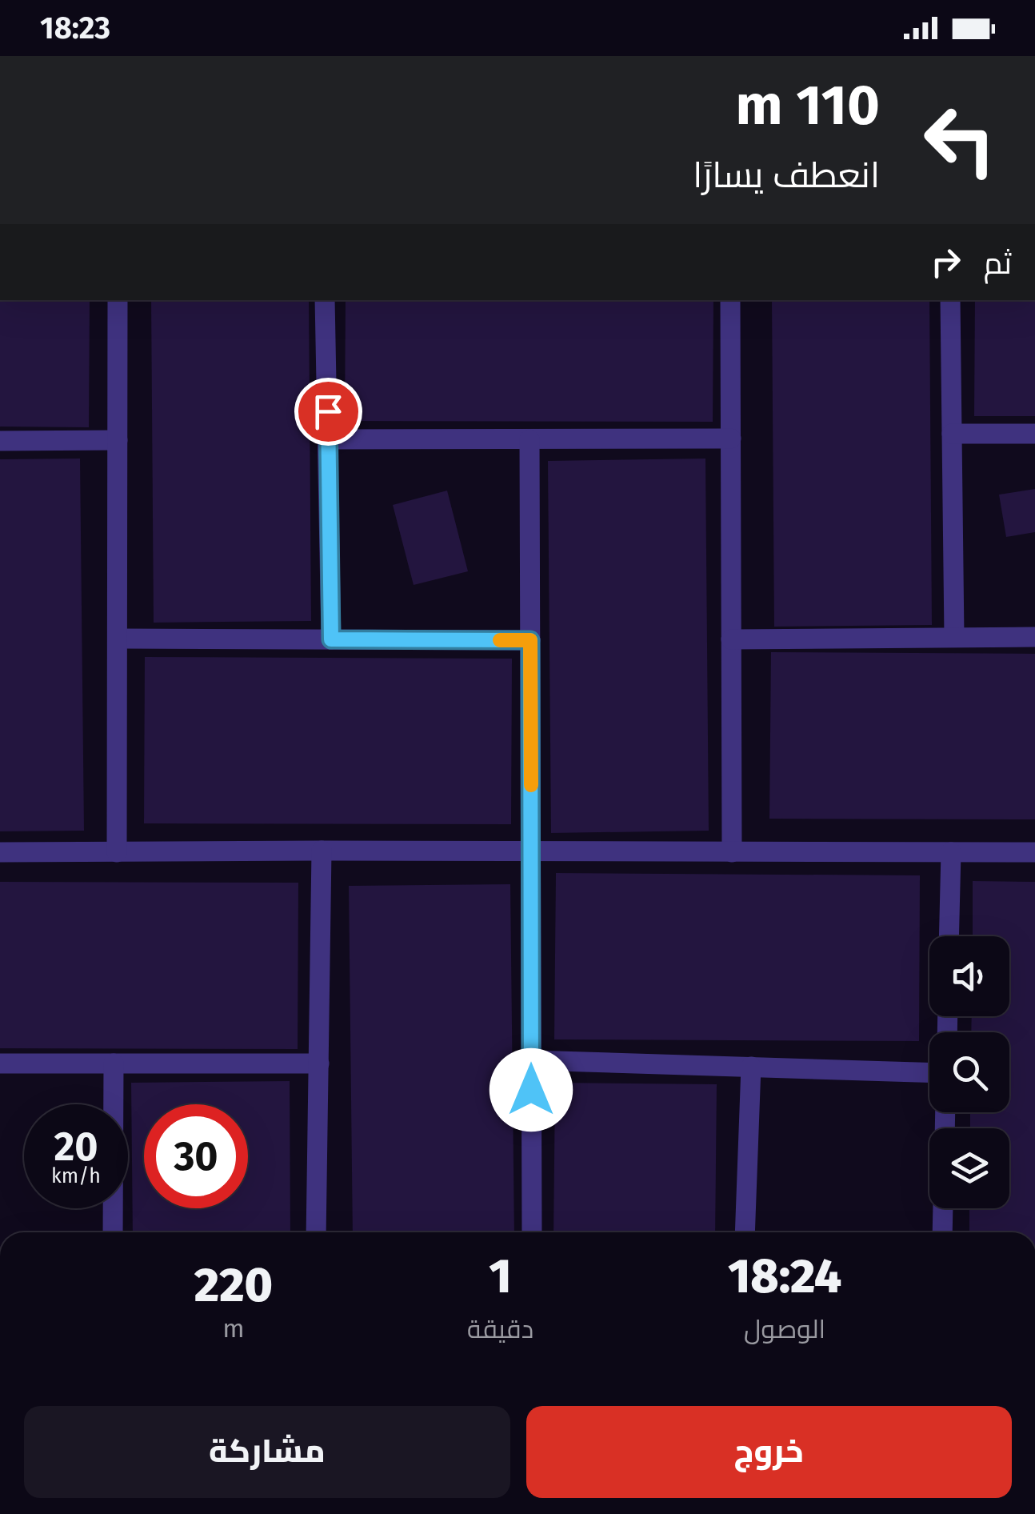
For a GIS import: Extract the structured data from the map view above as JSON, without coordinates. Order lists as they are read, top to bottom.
{
  "page": {
    "status": "18:23",
    "turn": ["110 m", "انعطف يسارًا"],
    "then": "ثم",
    "speed": "20 km/h",
    "limit": "30",
    "eta": [
      "18:24",
      "الوصول",
      "1",
      "دقيقة",
      "220",
      "m"
    ],
    "buttons": ["خروج", "مشاركة"]
  }
}
